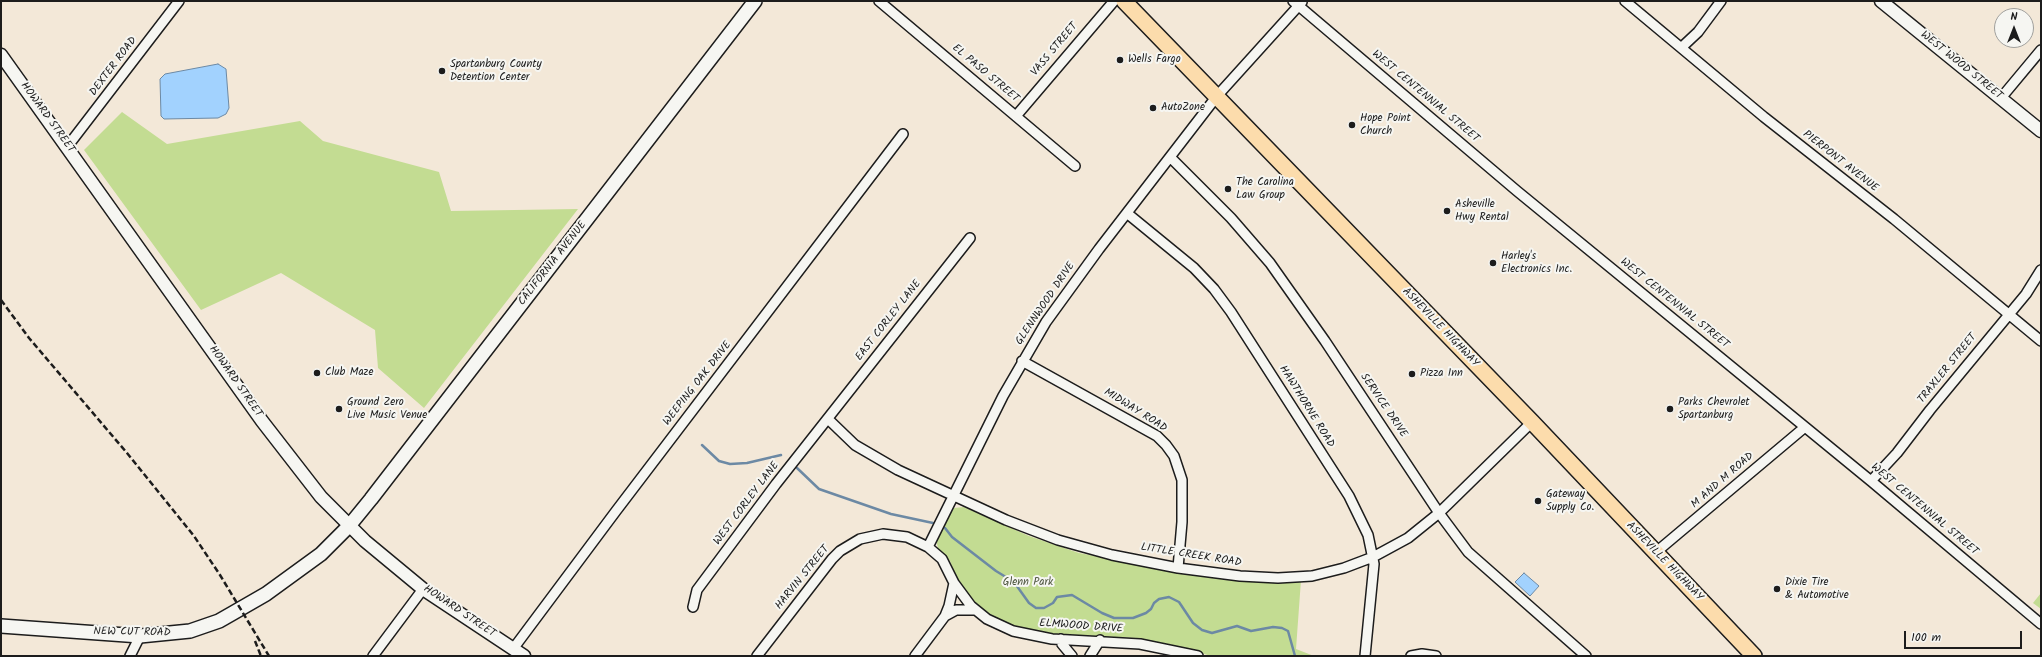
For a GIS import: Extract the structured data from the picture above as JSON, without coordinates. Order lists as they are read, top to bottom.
{
  "streets": {
    "main road": ["CALIFORNIA AVENUE", "ASHEVILLE HIGHWAY", "NEW CUT ROAD"],
    "street": [
      "VASS STREET",
      "WEST WOOD STREET",
      "DEXTER ROAD",
      "EL PASO STREET",
      "WEST CENTENNIAL STREET",
      "HOWARD STREET",
      "PIERPONT AVENUE",
      "GLENNWOOD DRIVE",
      "EAST CORLEY LANE",
      "TRAXLER STREET",
      "WEEPING OAK DRIVE",
      "SERVICE DRIVE",
      "HAWTHORNE ROAD",
      "MIDWAY ROAD",
      "M AND M ROAD",
      "WEST CORLEY LANE",
      "LITTLE CREEK ROAD",
      "HARVIN STREET",
      "ELMWOOD DRIVE"
    ]
  },
  "crossings": [
    ["VASS STREET", "EL PASO STREET"],
    ["DEXTER ROAD", "HOWARD STREET"],
    ["WEST CENTENNIAL STREET", "GLENNWOOD DRIVE"],
    ["WEST CENTENNIAL STREET", "TRAXLER STREET"],
    ["WEST CENTENNIAL STREET", "M AND M ROAD"],
    ["HOWARD STREET", "CALIFORNIA AVENUE"],
    ["HOWARD STREET", "WEEPING OAK DRIVE"],
    ["HOWARD STREET", "NEW CUT ROAD"],
    ["PIERPONT AVENUE", "TRAXLER STREET"],
    ["CALIFORNIA AVENUE", "NEW CUT ROAD"],
    ["GLENNWOOD DRIVE", "ASHEVILLE HIGHWAY"],
    ["GLENNWOOD DRIVE", "SERVICE DRIVE"],
    ["GLENNWOOD DRIVE", "HAWTHORNE ROAD"],
    ["GLENNWOOD DRIVE", "MIDWAY ROAD"],
    ["GLENNWOOD DRIVE", "LITTLE CREEK ROAD"],
    ["GLENNWOOD DRIVE", "HARVIN STREET"],
    ["GLENNWOOD DRIVE", "ELMWOOD DRIVE"],
    ["EAST CORLEY LANE", "WEST CORLEY LANE"],
    ["EAST CORLEY LANE", "LITTLE CREEK ROAD"],
    ["ASHEVILLE HIGHWAY", "M AND M ROAD"],
    ["ASHEVILLE HIGHWAY", "LITTLE CREEK ROAD"],
    ["SERVICE DRIVE", "LITTLE CREEK ROAD"],
    ["HAWTHORNE ROAD", "LITTLE CREEK ROAD"],
    ["MIDWAY ROAD", "LITTLE CREEK ROAD"],
    ["WEST CORLEY LANE", "LITTLE CREEK ROAD"],
    ["HARVIN STREET", "ELMWOOD DRIVE"]
  ],
  "parks": ["Glenn Park"],
  "places": [
    "Wells Fargo",
    "Spartanburg County Detention Center",
    "AutoZone",
    "Hope Point Church",
    "The Carolina Law Group",
    "Asheville Hwy Rental",
    "Harley's Electronics Inc.",
    "Club Maze",
    "Pizza Inn",
    "Ground Zero Live Music Venue",
    "Parks Chevrolet Spartanburg",
    "Gateway Supply Co.",
    "Dixie Tire & Automotive"
  ],
  "scale_bar": "100 m",
  "north": "top"
}
